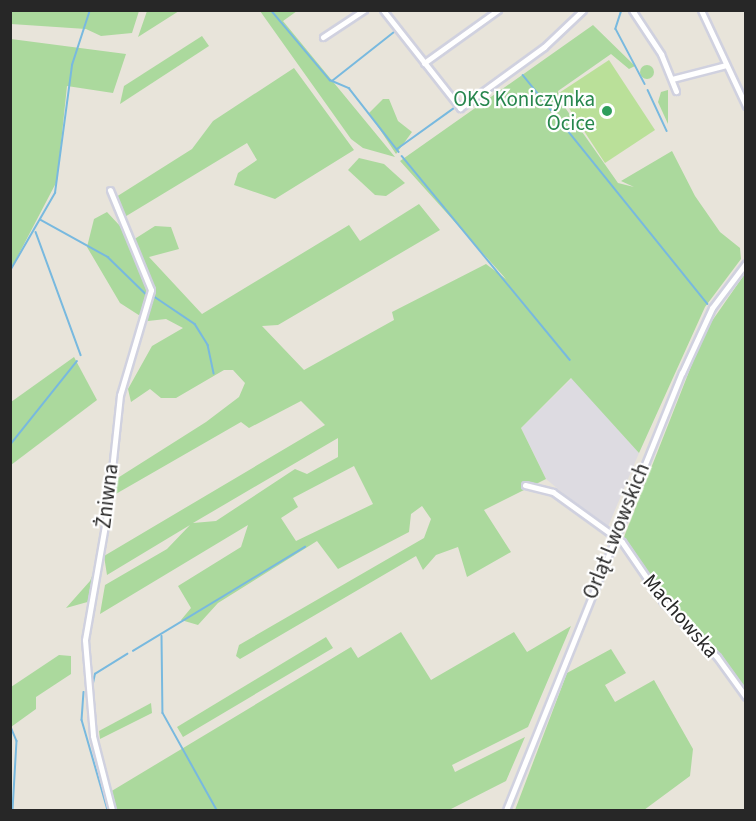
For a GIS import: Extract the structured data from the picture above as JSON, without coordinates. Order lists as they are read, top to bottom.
{
  "streets": {
    "street": ["Żniwna", "Orląt Lwowskich", "Machowska"]
  },
  "crossings": [
    ["Orląt Lwowskich", "Machowska"]
  ],
  "places": ["OKS Koniczynka Ocice"]
}
